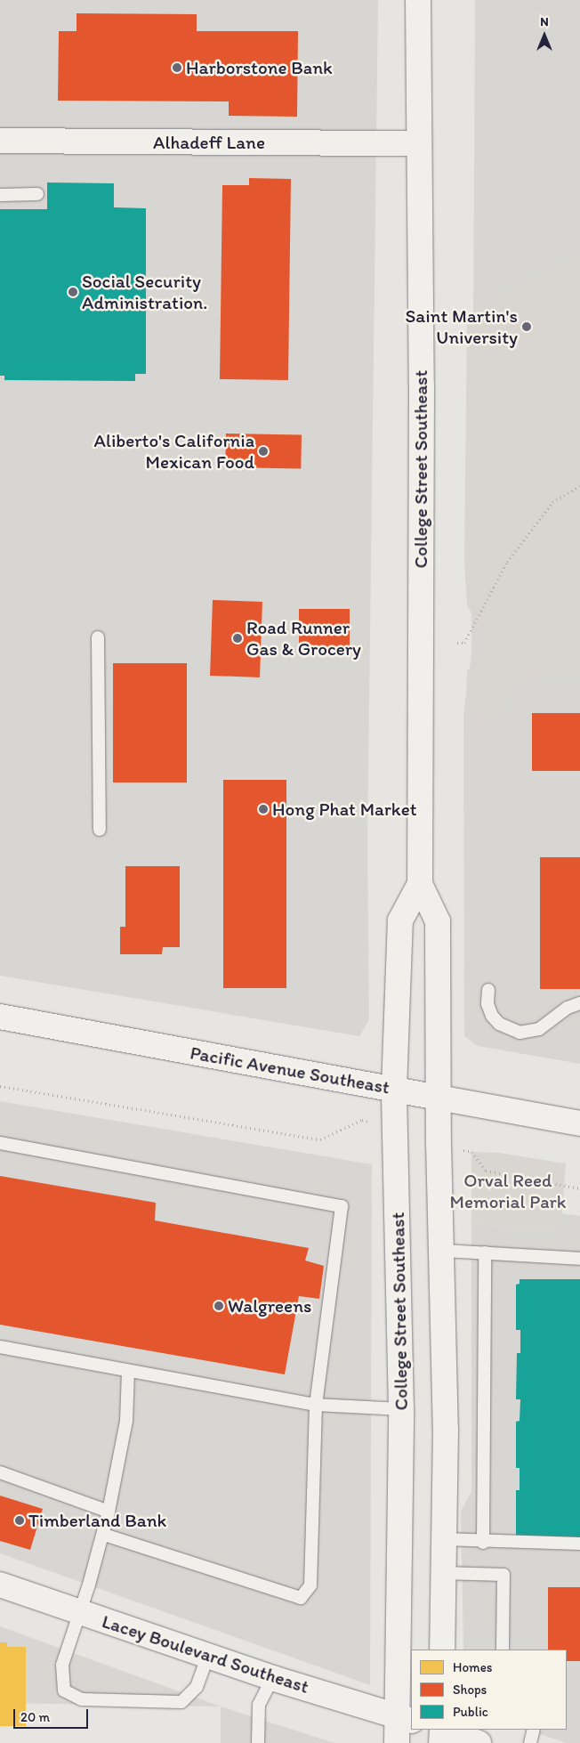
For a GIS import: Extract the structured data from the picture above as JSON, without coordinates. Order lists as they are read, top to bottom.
{
  "streets": {
    "main road": [
      "Alhadeff Lane",
      "College Street Southeast",
      "Pacific Avenue Southeast",
      "Lacey Boulevard Southeast"
    ]
  },
  "crossings": [
    ["Alhadeff Lane", "College Street Southeast"],
    ["College Street Southeast", "Pacific Avenue Southeast"],
    ["College Street Southeast", "Lacey Boulevard Southeast"]
  ],
  "parks": ["Orval Reed Memorial Park"],
  "places": [
    "Harborstone Bank",
    "Social Security Administration.",
    "Saint Martin's University",
    "Aliberto's California Mexican Food",
    "Road Runner Gas & Grocery",
    "Hong Phat Market",
    "Walgreens",
    "Timberland Bank"
  ],
  "legend": ["Homes", "Shops", "Public"],
  "scale_bar": "20 m",
  "north": "top"
}
